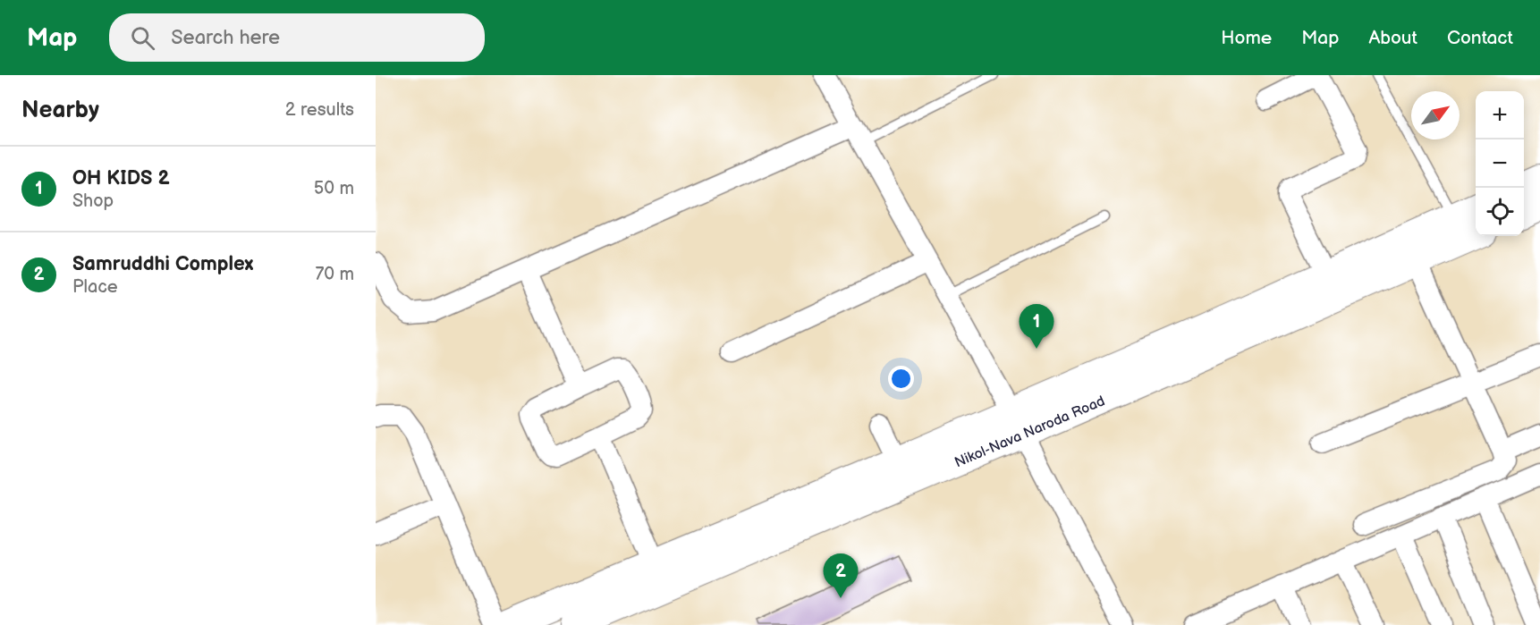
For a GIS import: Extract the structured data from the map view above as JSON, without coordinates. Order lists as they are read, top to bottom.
{
  "streets": {
    "street": ["Nikol-Nava Naroda Road"]
  },
  "north": "top right",
  "page": {
    "header": "Map",
    "search": "Search here",
    "nav": [
      "Home",
      "Map",
      "About",
      "Contact"
    ],
    "heading": ["Nearby", "2 results"],
    "map_buttons": ["+", "−"],
    "list": [
      {
        "mark": "1",
        "name": "OH KIDS 2",
        "note": "Shop",
        "value": "50 m"
      },
      {
        "mark": "2",
        "name": "Samruddhi Complex",
        "note": "Place",
        "value": "70 m"
      }
    ],
    "pins": ["1", "2"]
  }
}
